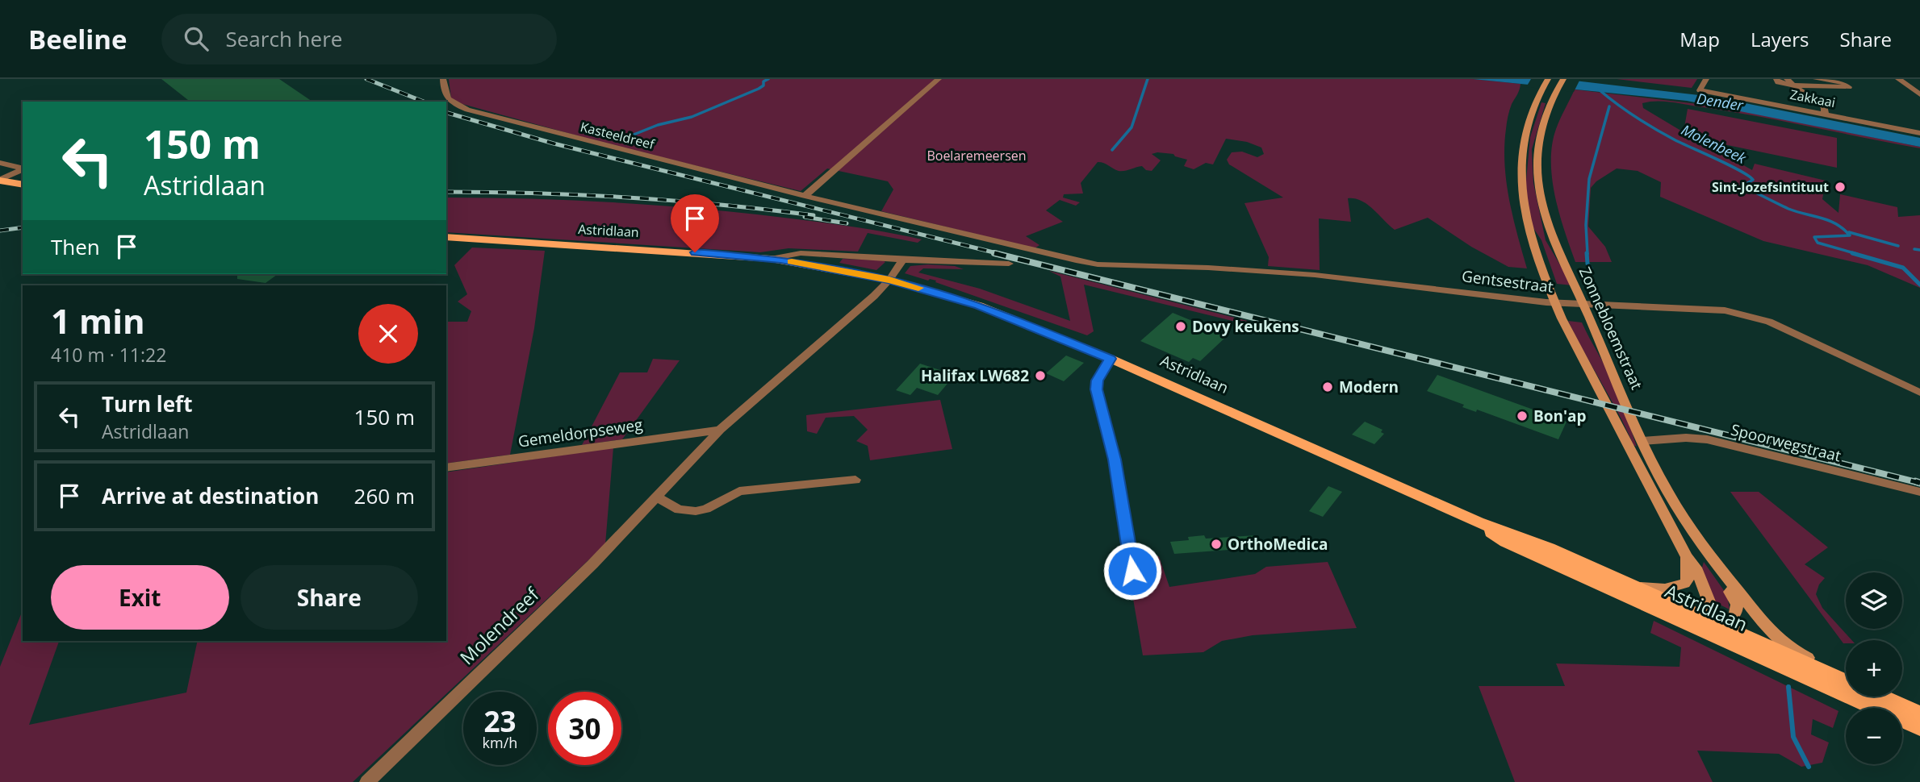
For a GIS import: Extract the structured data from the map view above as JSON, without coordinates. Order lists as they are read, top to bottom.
{
  "streets": {
    "main road": ["Astridlaan", "Zonnebloemstraat"],
    "street": [
      "Zakkaai",
      "Kasteeldreef",
      "Gentsestraat",
      "Gemeldorpseweg",
      "Spoorwegstraat",
      "Molendreef"
    ]
  },
  "crossings": [
    ["Kasteeldreef", "Gentsestraat"],
    ["Astridlaan", "Molendreef"],
    ["Gentsestraat", "Zonnebloemstraat"],
    ["Zonnebloemstraat", "Spoorwegstraat"],
    ["Gemeldorpseweg", "Molendreef"]
  ],
  "water": ["Dender", "Molenbeek"],
  "parks": ["Boelaremeersen"],
  "places": [
    "Sint-Jozefsintituut",
    "Dovy keukens",
    "Halifax LW682",
    "Modern",
    "Bon'ap",
    "OrthoMedica"
  ],
  "page": {
    "header": "Beeline",
    "search": "Search here",
    "nav": ["Map", "Layers", "Share"],
    "turn": ["150 m", "Astridlaan"],
    "then": "Then",
    "heading": ["1 min", "410 m · 11:22"],
    "list": [
      {
        "name": "Turn left",
        "note": "Astridlaan",
        "value": "150 m"
      },
      {
        "name": "Arrive at destination",
        "value": "260 m"
      }
    ],
    "buttons": ["Exit", "Share"],
    "map_buttons": ["+", "−"],
    "speed": "23 km/h",
    "limit": "30"
  }
}
